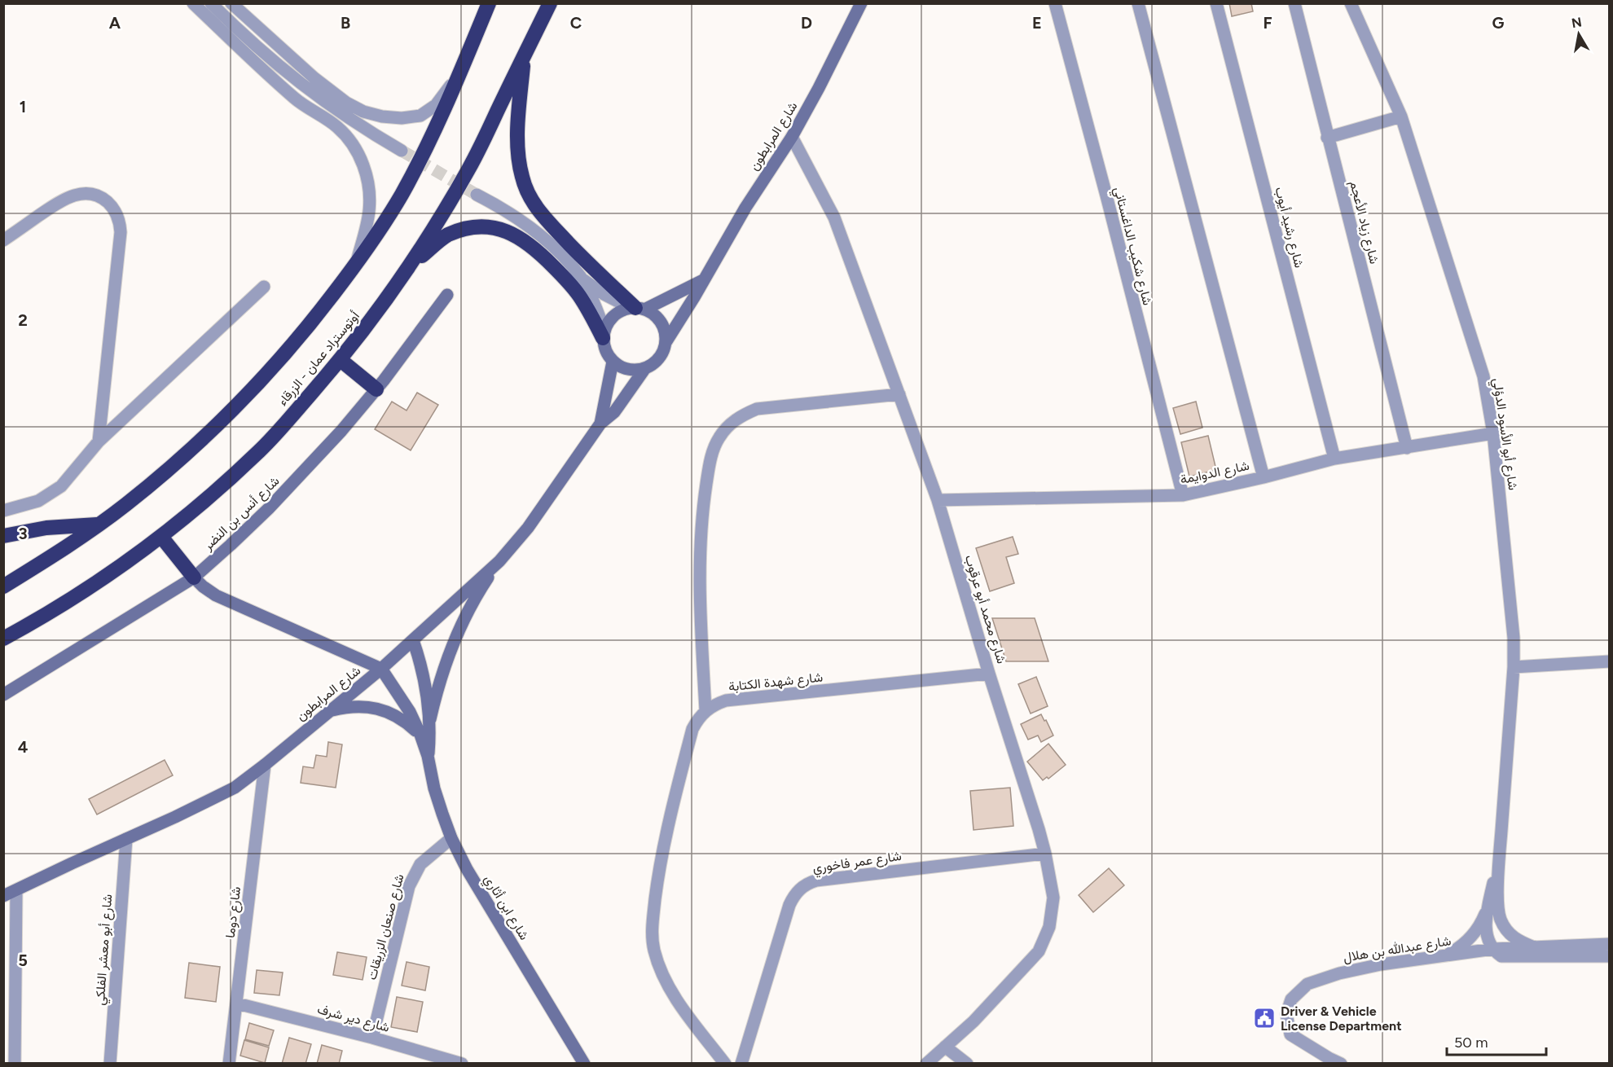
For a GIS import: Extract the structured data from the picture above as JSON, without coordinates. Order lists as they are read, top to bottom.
{
  "streets": {
    "highway": ["أوتوستراد عمان - الزرقاء"],
    "street": [
      "شارع المرابطون",
      "شارع زياد الأعجم",
      "شارع رشيد أيوب",
      "شارع شكيب الداغستاني",
      "شارع أبو الأسود الدؤلي",
      "شارع الدوايمة",
      "شارع أنس بن النضر",
      "شارع محمد أبو عرقوب",
      "شارع شهدة الكتابة",
      "شارع عمر فاخوري",
      "شارع ابن أثاري",
      "شارع دوما",
      "شارع صنعان الزريقات",
      "شارع عبدالله بن هلال",
      "شارع أبو معشر الفلكي",
      "شارع دير شرف"
    ]
  },
  "crossings": [
    ["شارع المرابطون", "شارع محمد أبو عرقوب"],
    ["شارع المرابطون", "شارع ابن أثاري"],
    ["شارع المرابطون", "شارع دوما"],
    ["شارع المرابطون", "شارع أبو معشر الفلكي"],
    ["شارع زياد الأعجم", "شارع الدوايمة"],
    ["شارع رشيد أيوب", "شارع الدوايمة"],
    ["شارع شكيب الداغستاني", "شارع الدوايمة"],
    ["شارع أبو الأسود الدؤلي", "شارع الدوايمة"],
    ["شارع الدوايمة", "شارع محمد أبو عرقوب"],
    ["شارع محمد أبو عرقوب", "شارع شهدة الكتابة"],
    ["شارع محمد أبو عرقوب", "شارع عمر فاخوري"],
    ["شارع ابن أثاري", "شارع صنعان الزريقات"],
    ["شارع دوما", "شارع دير شرف"],
    ["شارع صنعان الزريقات", "شارع دير شرف"]
  ],
  "places": {
    "public building": ["Driver & Vehicle License Department"]
  },
  "scale_bar": "50 m",
  "north": "top",
  "grid": {
    "columns": [
      "A",
      "B",
      "C",
      "D",
      "E",
      "F",
      "G"
    ],
    "rows": [
      "1",
      "2",
      "3",
      "4",
      "5"
    ]
  }
}
